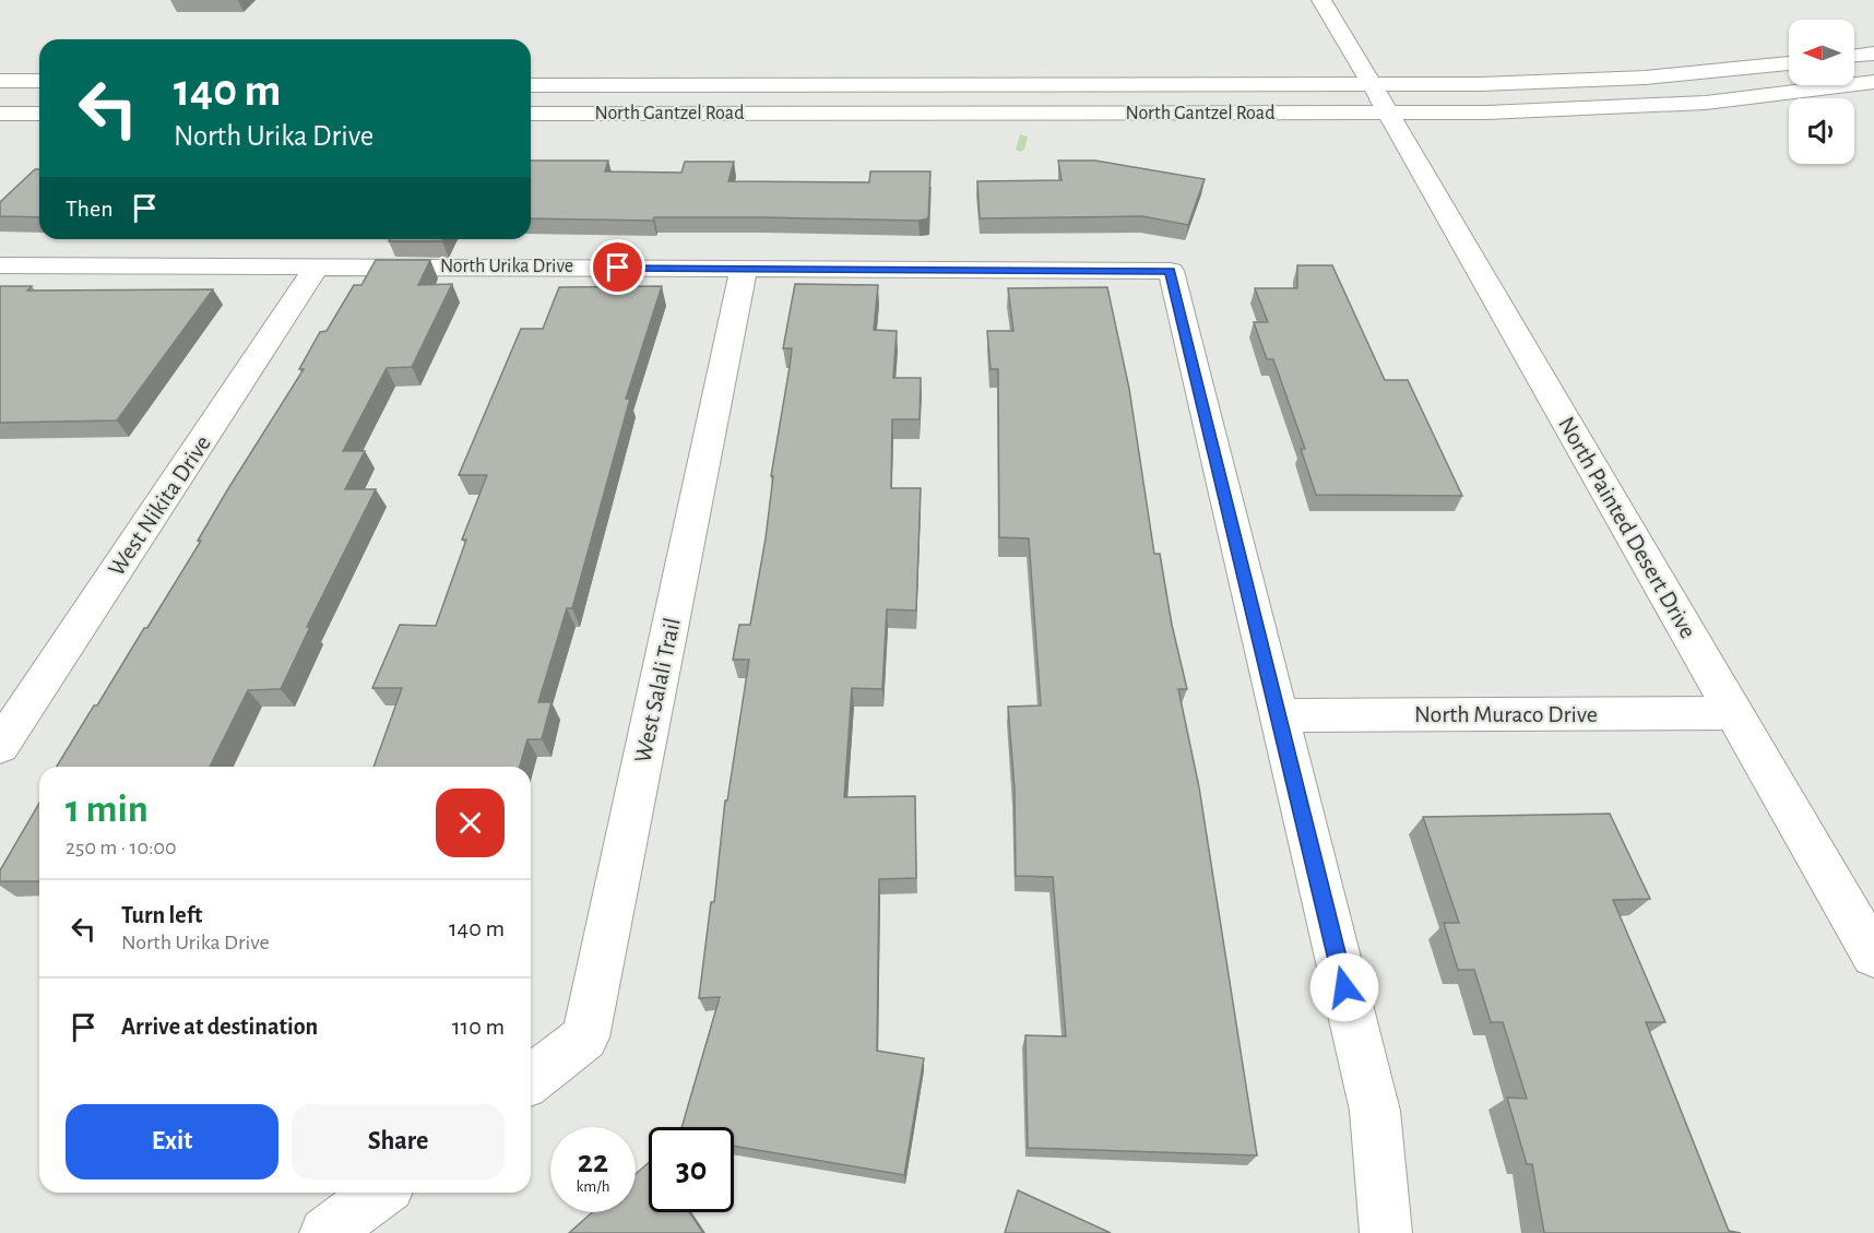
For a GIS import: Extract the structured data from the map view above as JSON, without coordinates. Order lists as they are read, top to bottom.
{
  "streets": {
    "street": [
      "North Gantzel Road",
      "North Urika Drive",
      "West Nikita Drive",
      "North Painted Desert Drive",
      "West Salali Trail",
      "North Muraco Drive"
    ]
  },
  "crossings": [
    ["North Gantzel Road", "North Painted Desert Drive"],
    ["North Urika Drive", "West Nikita Drive"],
    ["North Urika Drive", "West Salali Trail"],
    ["North Urika Drive", "North Muraco Drive"],
    ["North Painted Desert Drive", "North Muraco Drive"]
  ],
  "north": "left",
  "page": {
    "turn": ["140 m", "North Urika Drive"],
    "then": "Then",
    "heading": ["1 min", "250 m · 10:00"],
    "list": [
      {
        "name": "Turn left",
        "note": "North Urika Drive",
        "value": "140 m"
      },
      {
        "name": "Arrive at destination",
        "value": "110 m"
      }
    ],
    "buttons": ["Exit", "Share"],
    "speed": "22 km/h",
    "limit": "30"
  }
}
